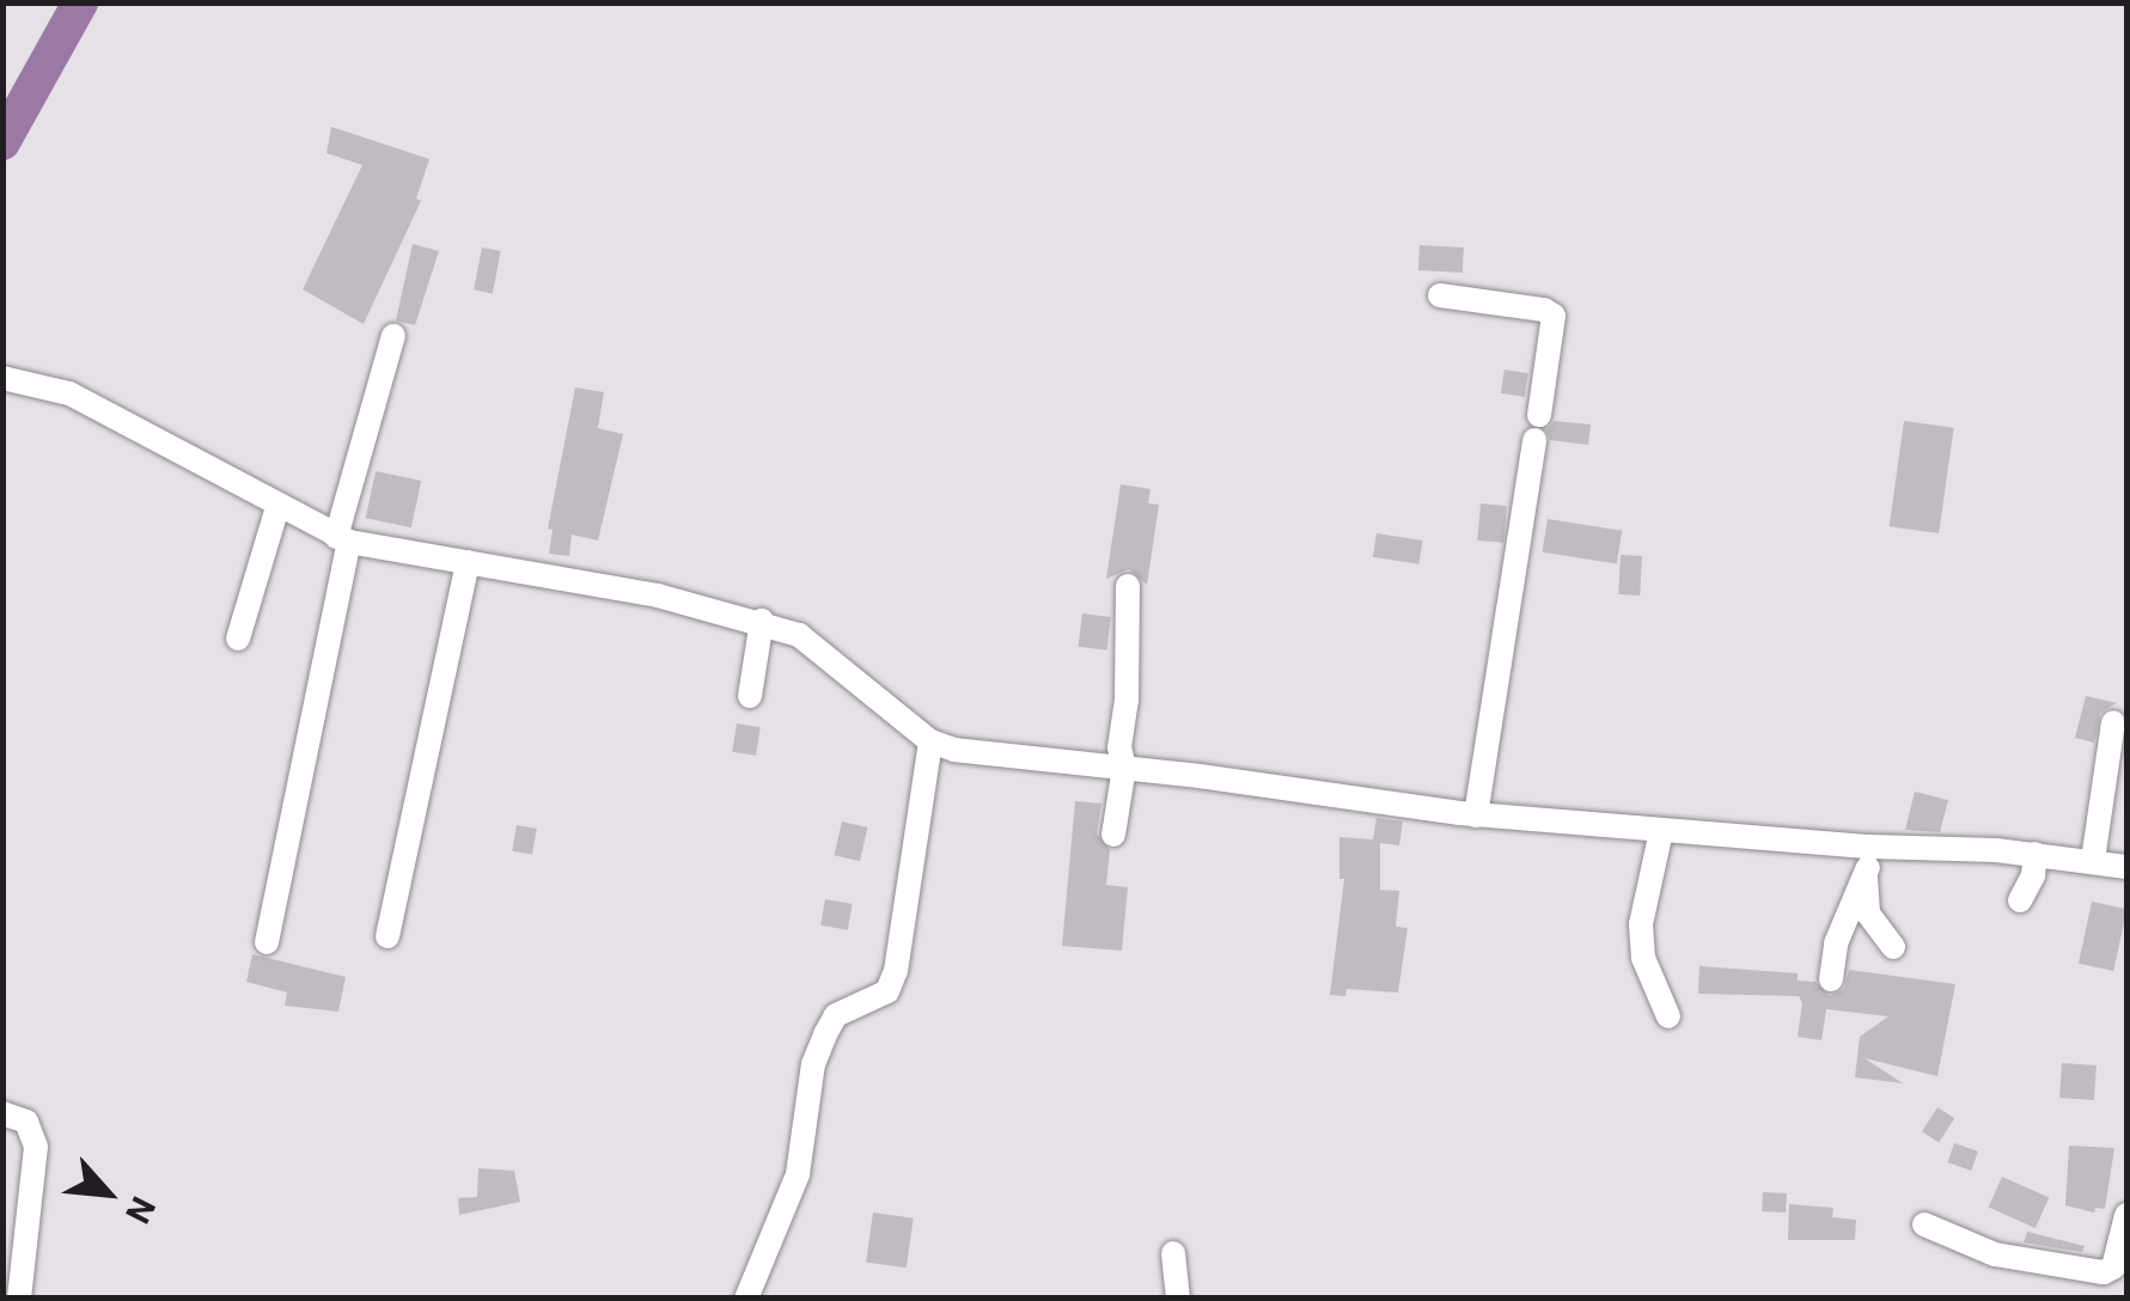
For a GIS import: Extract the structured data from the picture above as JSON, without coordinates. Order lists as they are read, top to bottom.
{
  "north": "bottom right"
}
